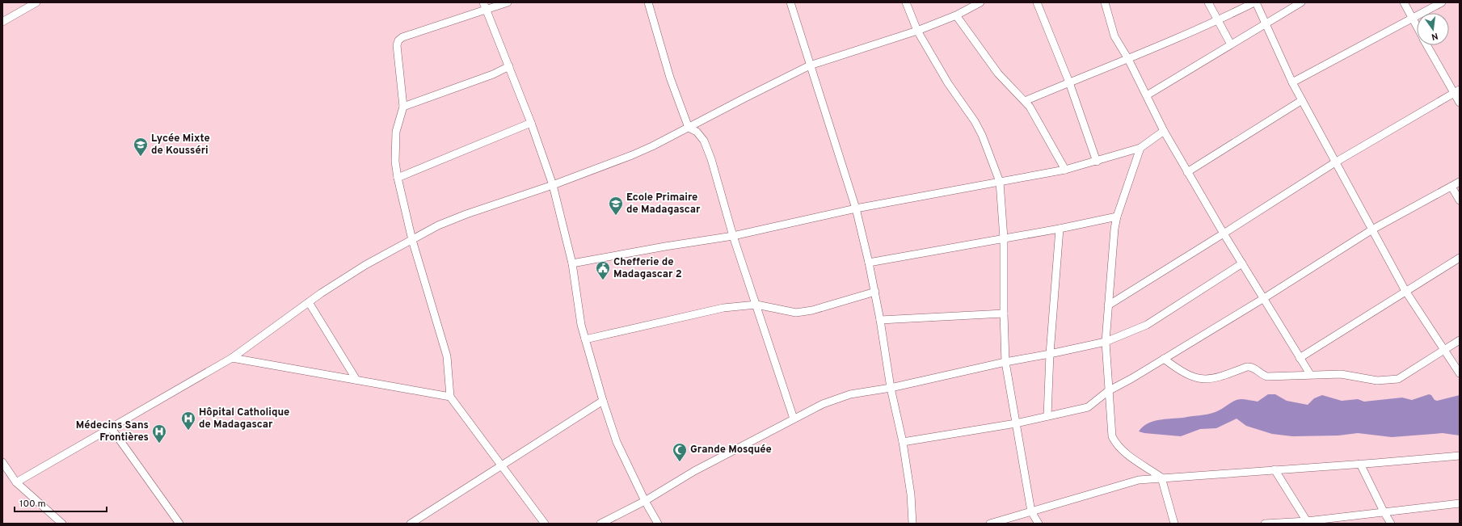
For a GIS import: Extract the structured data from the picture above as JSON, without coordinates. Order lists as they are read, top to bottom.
{
  "places": {
    "school or university": ["Lycée Mixte de Kousséri", "Ecole Primaire de Madagascar"],
    "public building": ["Chefferie de Madagascar 2"],
    "hospital": ["Hôpital Catholique de Madagascar", "Médecins Sans Frontières"],
    "mosque": ["Grande Mosquée"]
  },
  "scale_bar": "100 m",
  "north": "bottom"
}
